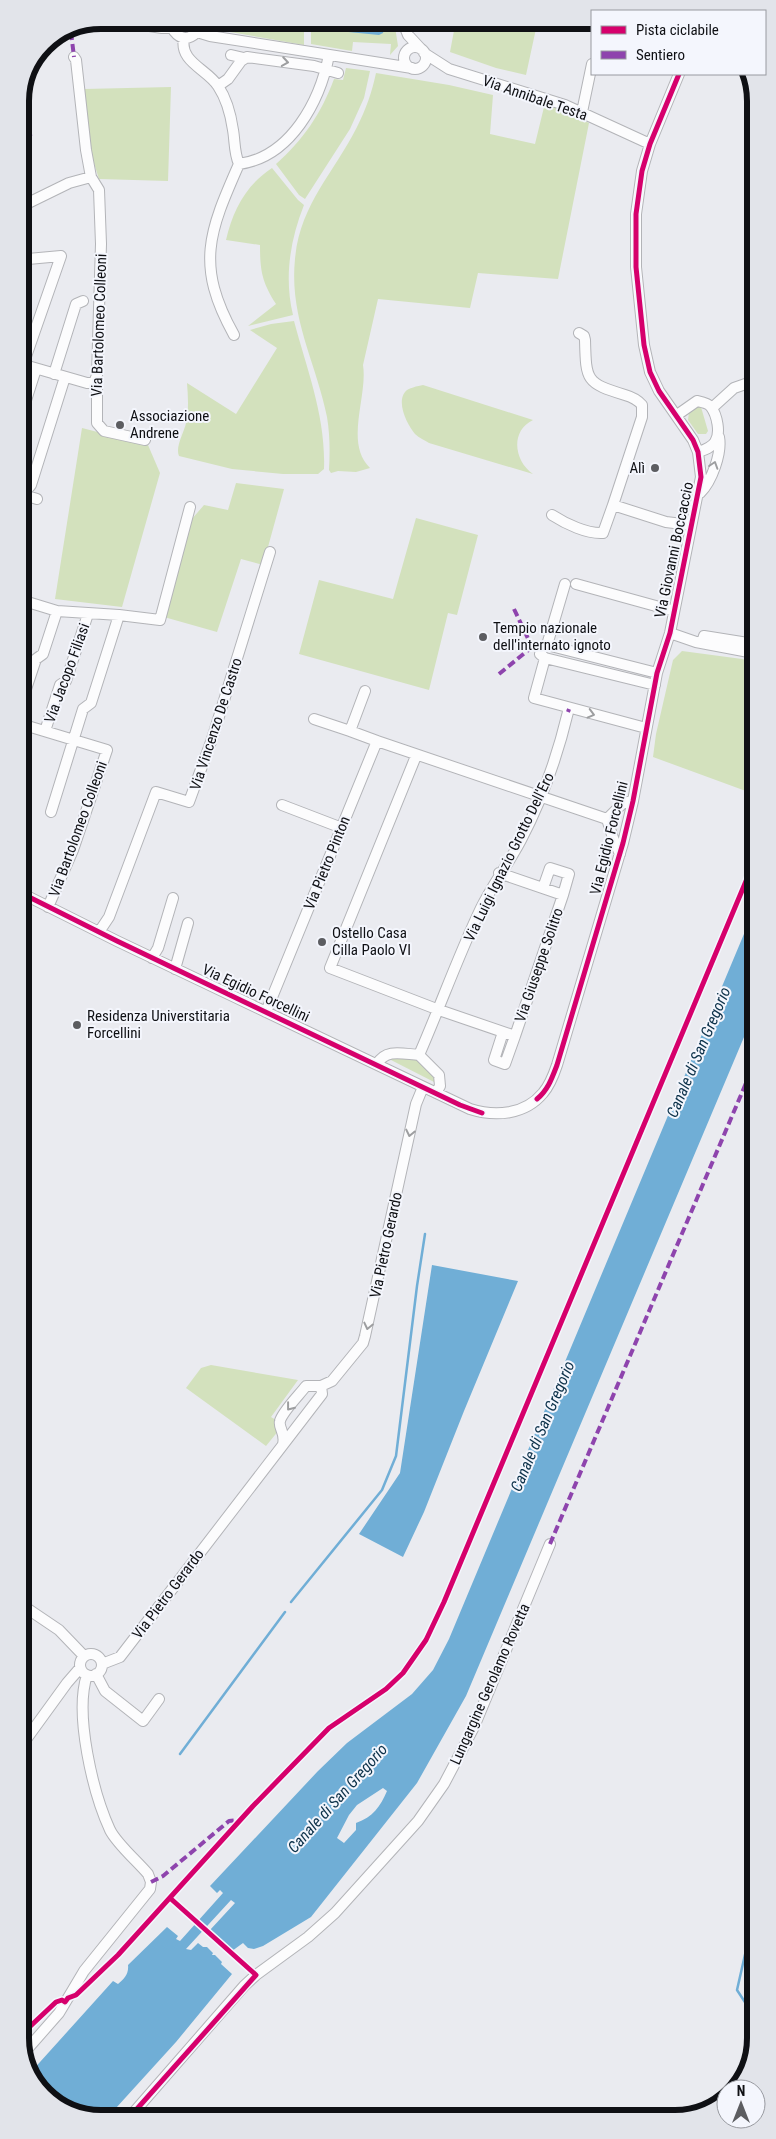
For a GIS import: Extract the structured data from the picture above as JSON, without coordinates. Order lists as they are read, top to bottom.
{
  "streets": {
    "street": [
      "Via Annibale Testa",
      "Via Bartolomeo Colleoni",
      "Via Giovanni Boccaccio",
      "Via Jacopo Filiasi",
      "Via Vincenzo De Castro",
      "Via Egidio Forcellini",
      "Via Luigi Ignazio Grotto Dell'Ero",
      "Via Pietro Pinton",
      "Via Giuseppe Solitro",
      "Via Pietro Gerardo",
      "Lungargine Gerolamo Rovetta"
    ]
  },
  "crossings": [
    ["Via Annibale Testa", "Via Giovanni Boccaccio"],
    ["Via Bartolomeo Colleoni", "Via Jacopo Filiasi"],
    ["Via Bartolomeo Colleoni", "Via Egidio Forcellini"],
    ["Via Giovanni Boccaccio", "Via Egidio Forcellini"],
    ["Via Vincenzo De Castro", "Via Egidio Forcellini"],
    ["Via Egidio Forcellini", "Via Pietro Pinton"],
    ["Via Egidio Forcellini", "Via Pietro Gerardo"],
    ["Via Luigi Ignazio Grotto Dell'Ero", "Via Giuseppe Solitro"]
  ],
  "one_way": ["Via Pietro Gerardo"],
  "water": ["Canale di San Gregorio"],
  "places": [
    "Associazione Andrene",
    "Alì",
    "Tempio nazionale dell'internato ignoto",
    "Ostello Casa Cilla Paolo VI",
    "Residenza Universtitaria Forcellini"
  ],
  "legend": ["Pista ciclabile", "Sentiero"],
  "north": "top"
}
